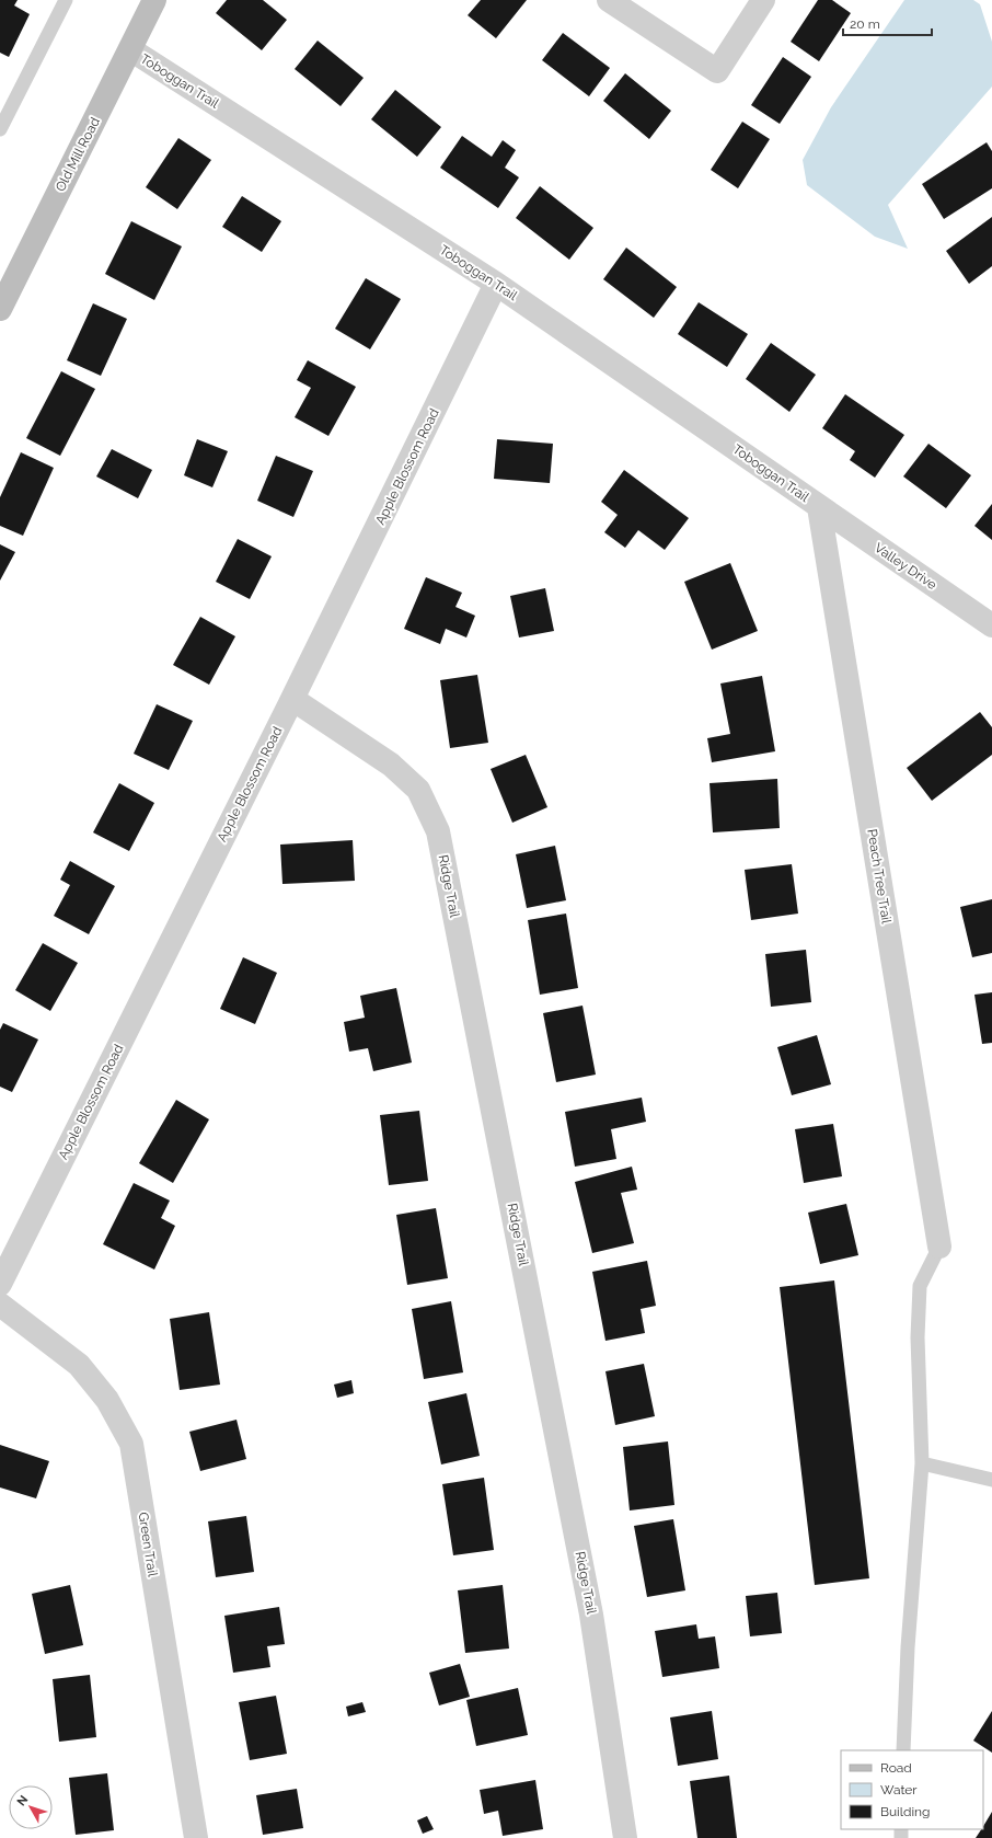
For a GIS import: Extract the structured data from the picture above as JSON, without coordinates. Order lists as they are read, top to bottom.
{
  "streets": {
    "street": [
      "Toboggan Trail",
      "Old Mill Road",
      "Apple Blossom Road",
      "Valley Drive",
      "Peach Tree Trail",
      "Ridge Trail",
      "Green Trail"
    ]
  },
  "crossings": [
    ["Toboggan Trail", "Old Mill Road"],
    ["Toboggan Trail", "Apple Blossom Road"],
    ["Toboggan Trail", "Valley Drive"],
    ["Toboggan Trail", "Peach Tree Trail"],
    ["Apple Blossom Road", "Ridge Trail"],
    ["Valley Drive", "Peach Tree Trail"]
  ],
  "legend": ["Road", "Water", "Building"],
  "scale_bar": "20 m",
  "north": "top left"
}
